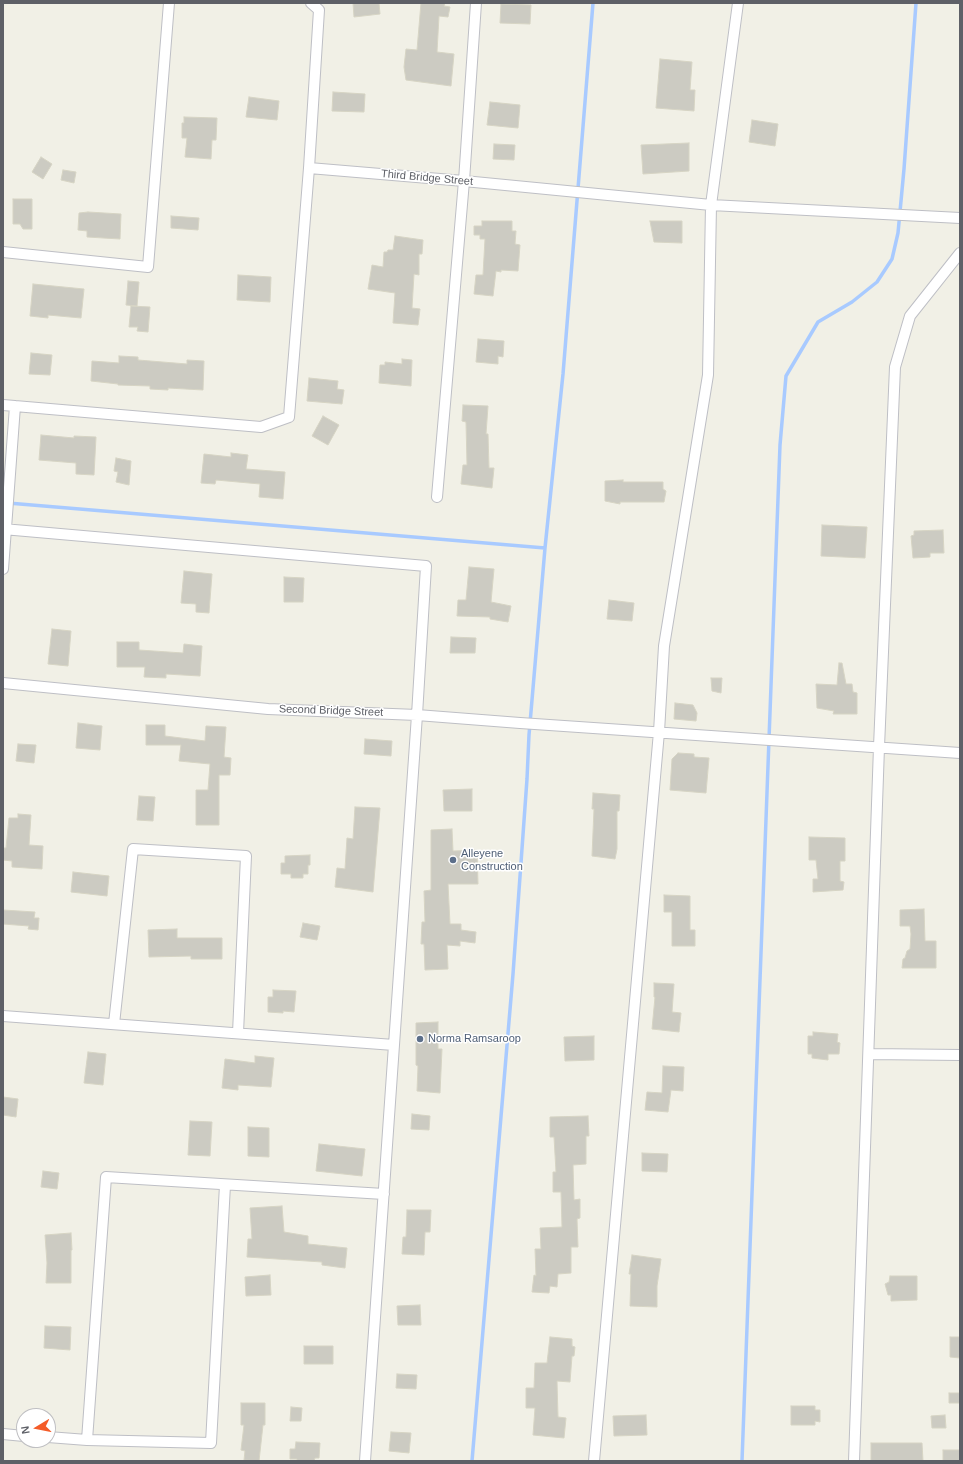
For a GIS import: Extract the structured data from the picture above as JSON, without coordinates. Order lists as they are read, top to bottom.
{
  "streets": {
    "street": ["Third Bridge Street", "Second Bridge Street"]
  },
  "places": ["Alleyene Construction", "Norma Ramsaroop"],
  "north": "left"
}
